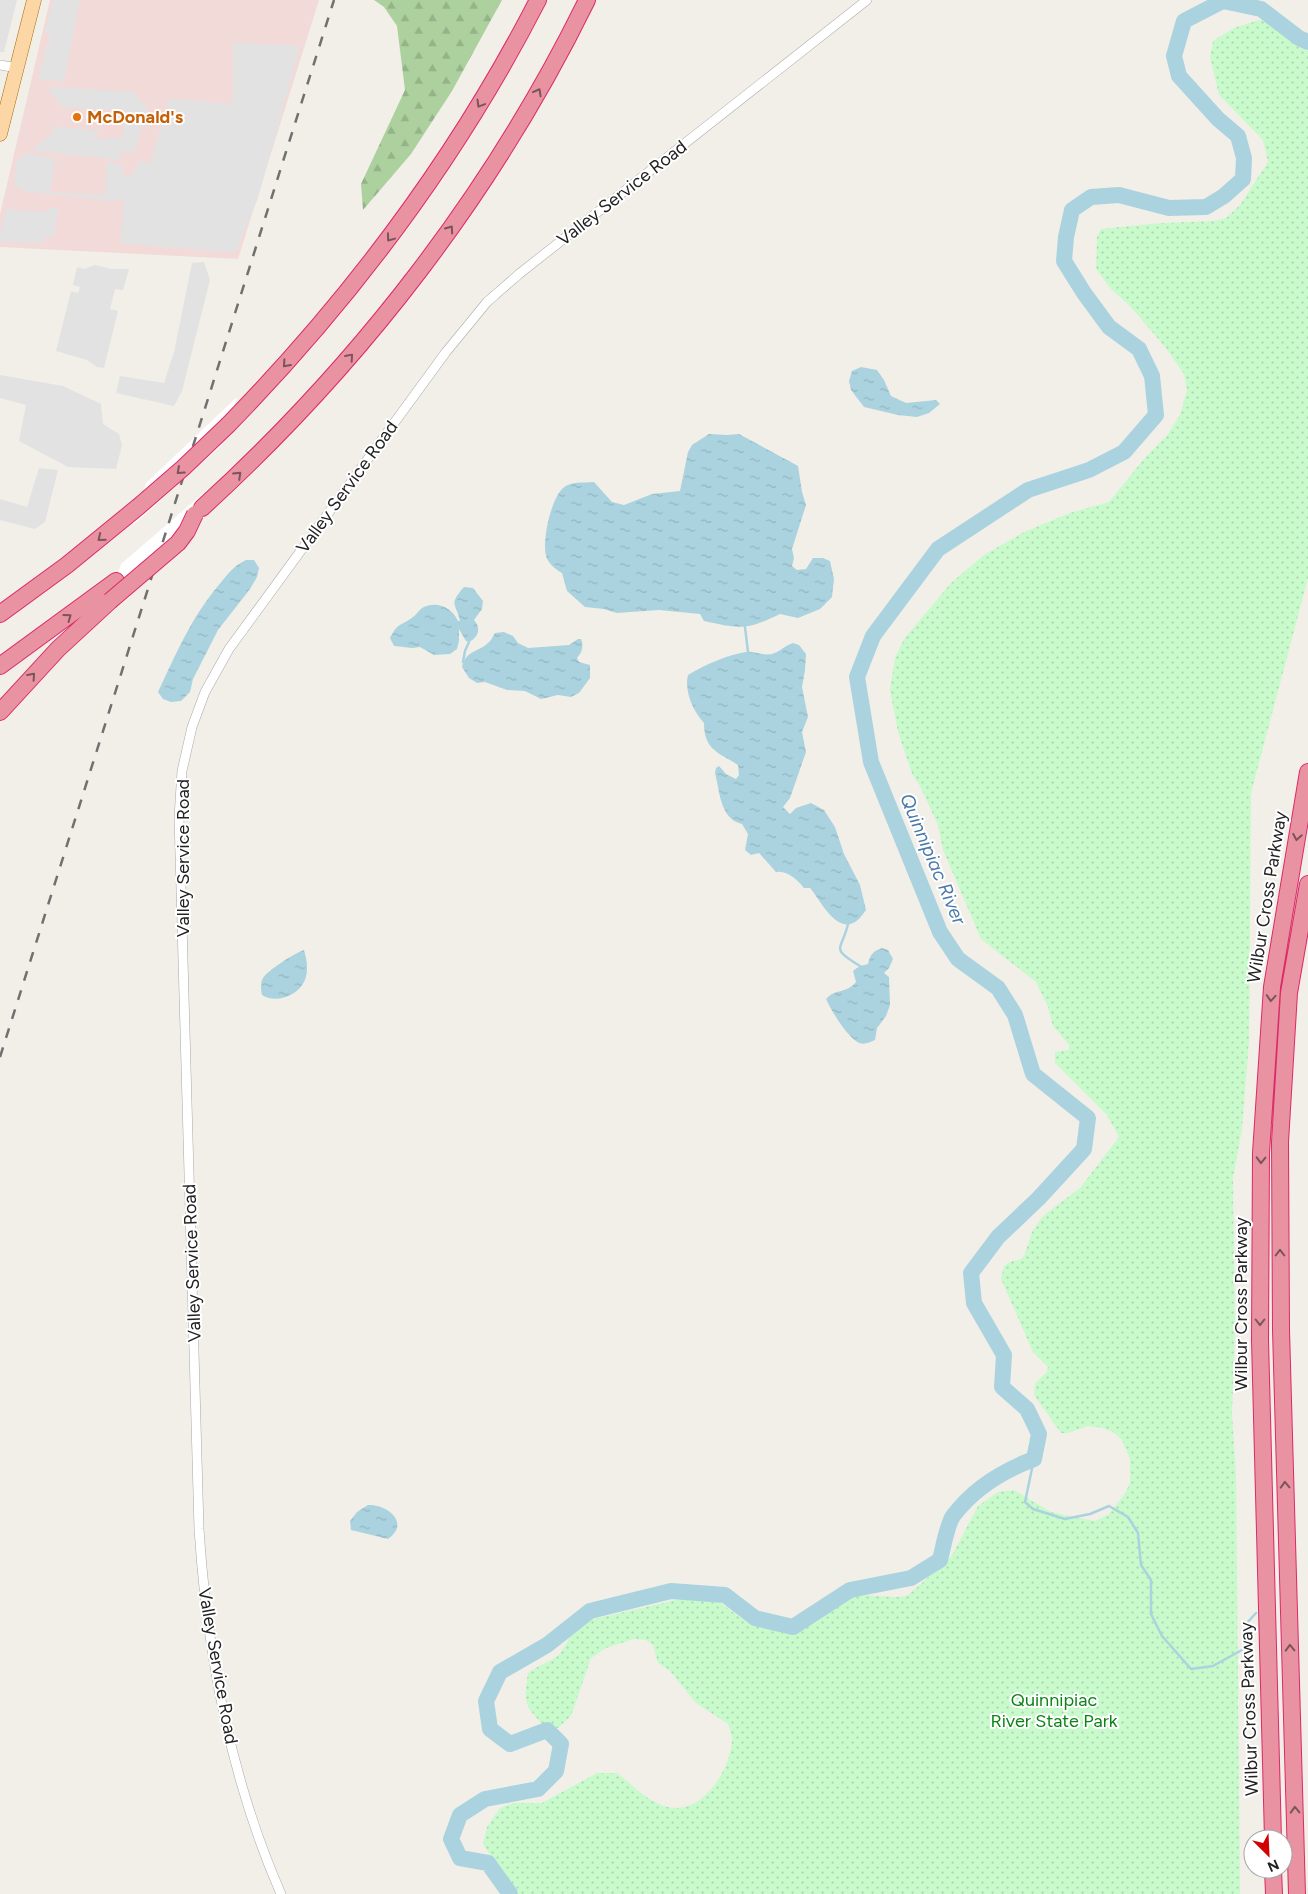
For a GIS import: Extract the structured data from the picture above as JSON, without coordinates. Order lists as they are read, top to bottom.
{
  "streets": {
    "highway": ["Wilbur Cross Parkway"],
    "street": ["Valley Service Road"]
  },
  "water": ["Quinnipiac River"],
  "parks": ["Quinnipiac River State Park"],
  "places": ["McDonald's"],
  "north": "bottom right"
}
